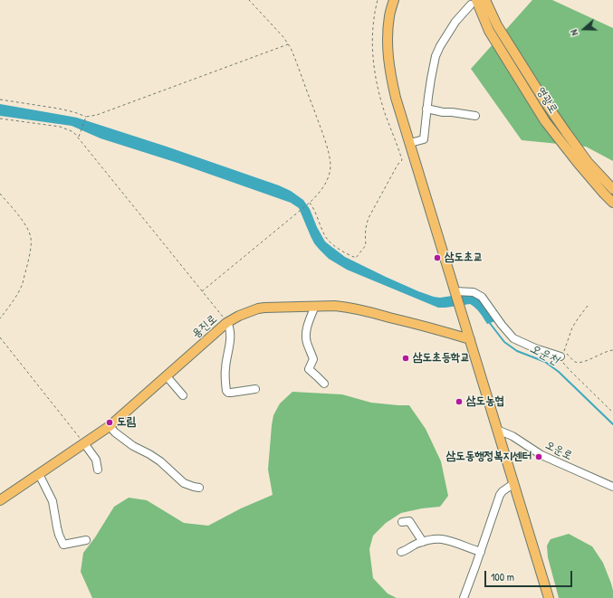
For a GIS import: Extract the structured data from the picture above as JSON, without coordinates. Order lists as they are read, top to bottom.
{
  "streets": {
    "main road": ["영광로", "용진로"],
    "street": ["오운로"]
  },
  "water": ["오운천"],
  "places": [
    "삼도초교",
    "삼도초등학교",
    "삼도농협",
    "도림",
    "삼도동행정복지센터"
  ],
  "scale_bar": "100 m",
  "north": "left"
}
